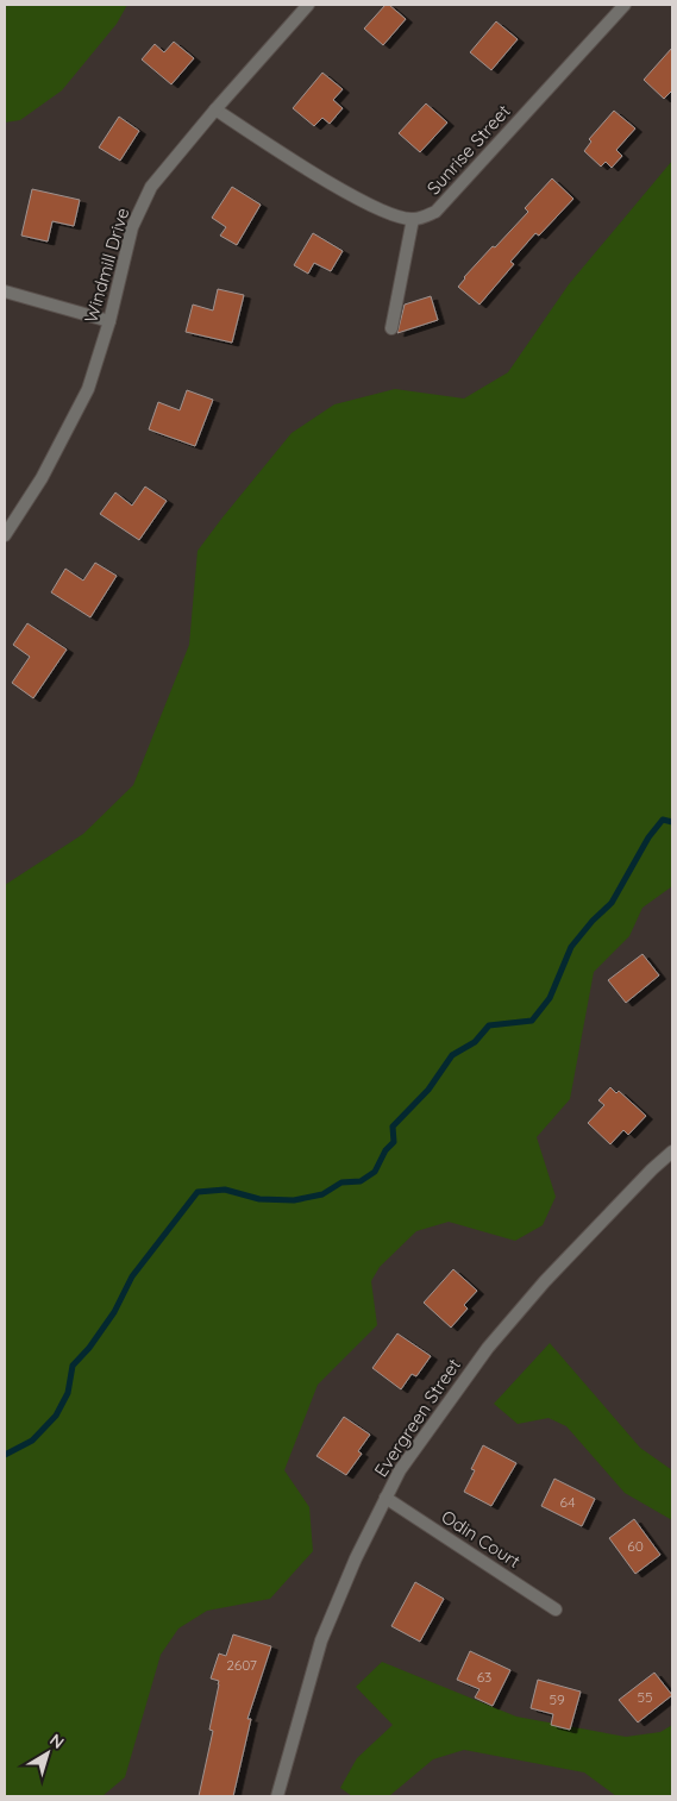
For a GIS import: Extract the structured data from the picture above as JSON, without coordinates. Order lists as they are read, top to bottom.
{
  "streets": {
    "street": [
      "Sunrise Street",
      "Windmill Drive",
      "Evergreen Street",
      "Odin Court"
    ]
  },
  "crossings": [
    ["Evergreen Street", "Odin Court"]
  ],
  "house_numbers": [
    "64",
    "60",
    "2607",
    "63",
    "55",
    "59"
  ],
  "north": "top right"
}
